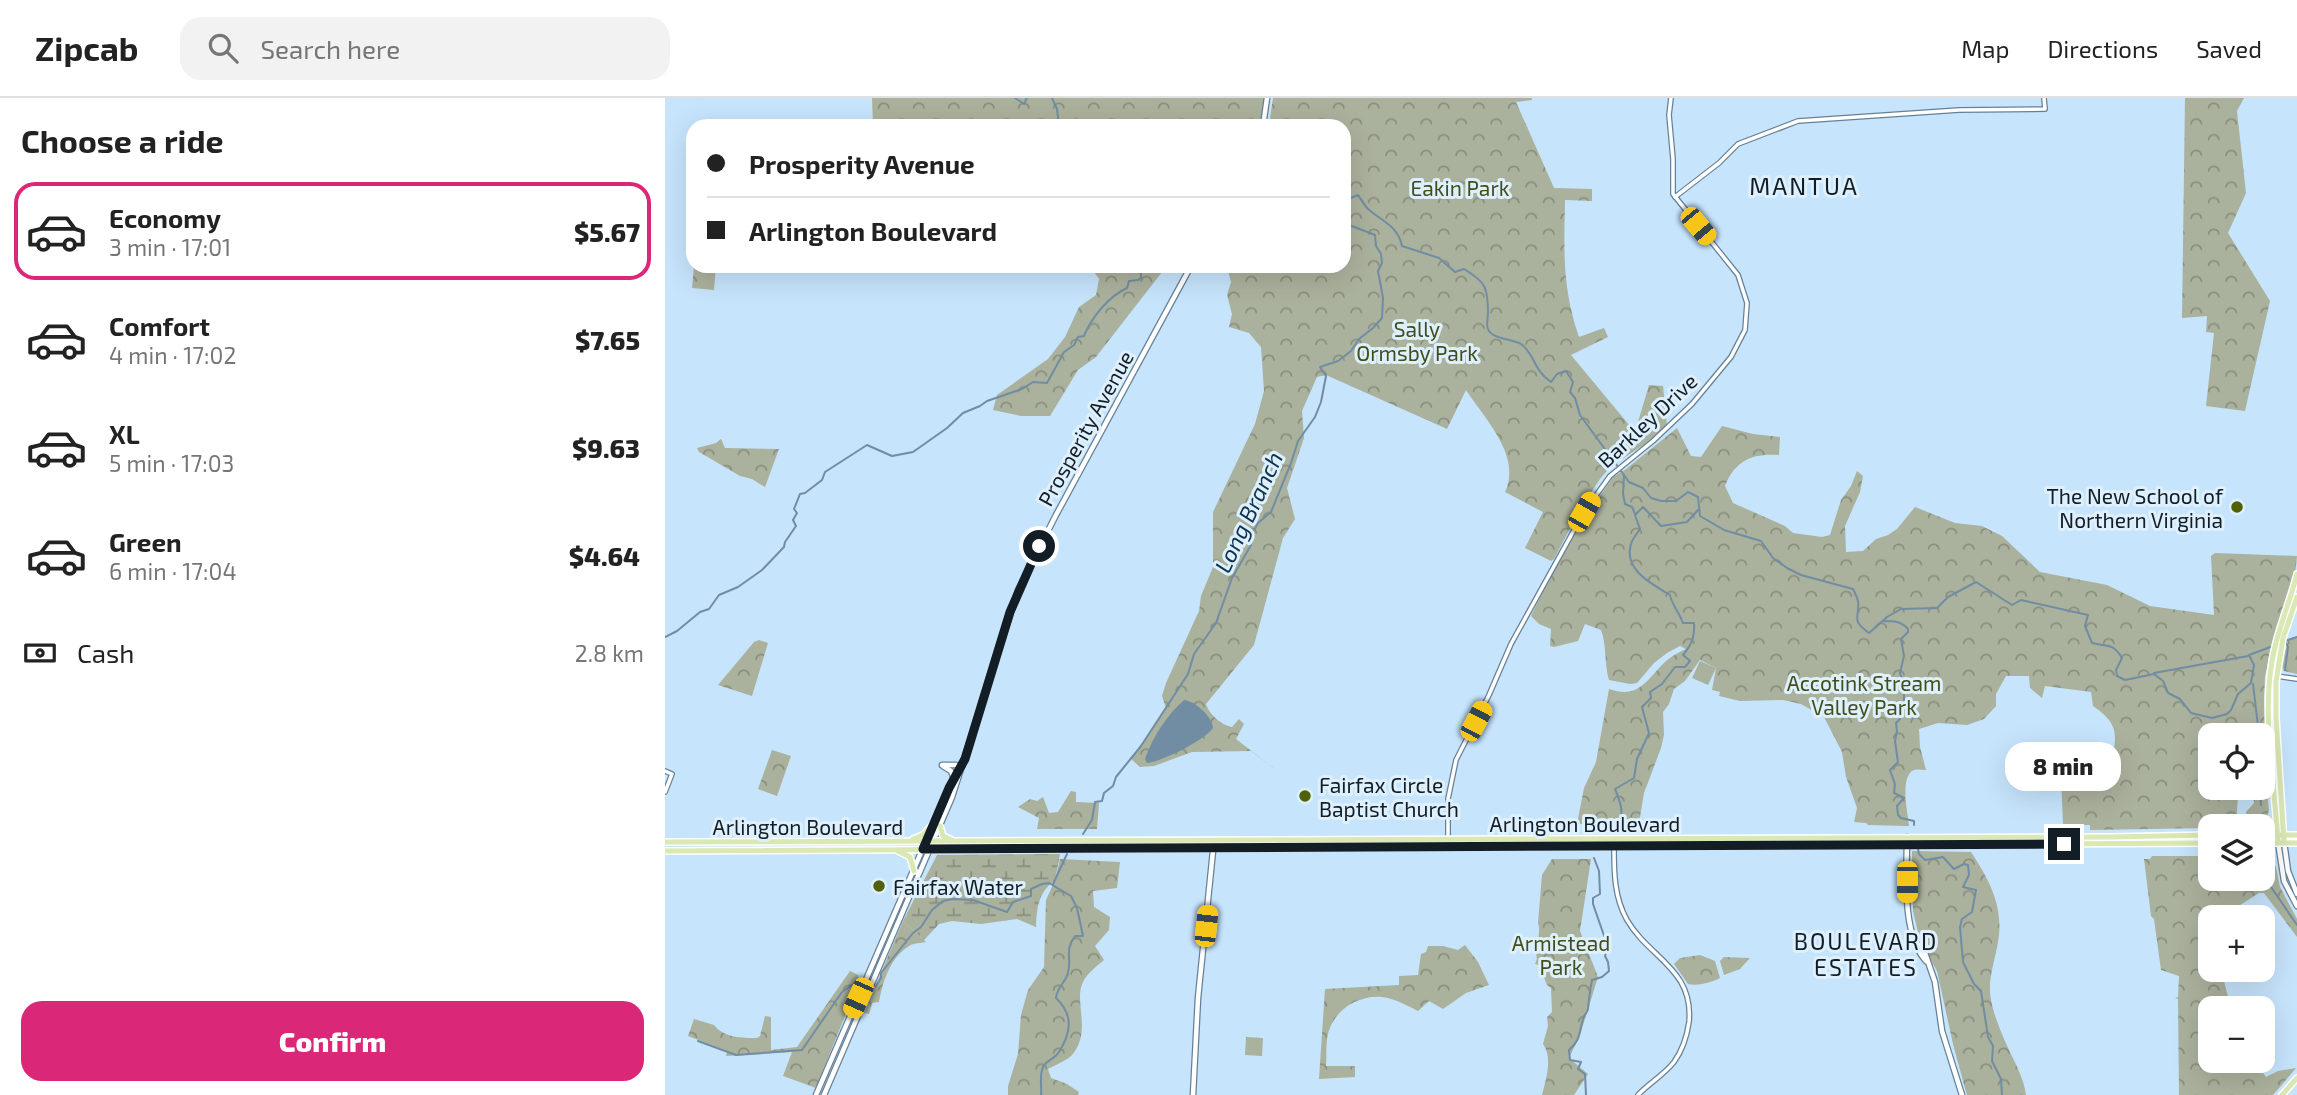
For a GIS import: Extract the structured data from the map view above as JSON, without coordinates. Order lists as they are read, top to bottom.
{
  "streets": {
    "main road": ["Prosperity Avenue", "Arlington Boulevard"],
    "street": ["Barkley Drive"]
  },
  "crossings": [
    ["Barkley Drive", "Arlington Boulevard"],
    ["Prosperity Avenue", "Arlington Boulevard"]
  ],
  "districts": ["MANTUA", "BOULEVARD ESTATES"],
  "water": ["Long Branch"],
  "parks": [
    "Eakin Park",
    "Sally Ormsby Park",
    "Accotink Stream Valley Park",
    "Armistead Park"
  ],
  "places": ["The New School of Northern Virginia", "Fairfax Circle Baptist Church", "Fairfax Water"],
  "page": {
    "header": "Zipcab",
    "search": "Search here",
    "nav": ["Map", "Directions", "Saved"],
    "heading": "Choose a ride",
    "banner": ["Prosperity Avenue", "Arlington Boulevard"],
    "list": [
      {
        "name": "Economy",
        "note": "3 min · 17:01",
        "value": "$5.67"
      },
      {
        "name": "Comfort",
        "note": "4 min · 17:02",
        "value": "$7.65"
      },
      {
        "name": "XL",
        "note": "5 min · 17:03",
        "value": "$9.63"
      },
      {
        "name": "Green",
        "note": "6 min · 17:04",
        "value": "$4.64"
      }
    ],
    "pay": ["Cash", "2.8 km"],
    "map_buttons": ["+", "−"],
    "bubble": "8 min",
    "buttons": "Confirm"
  }
}
